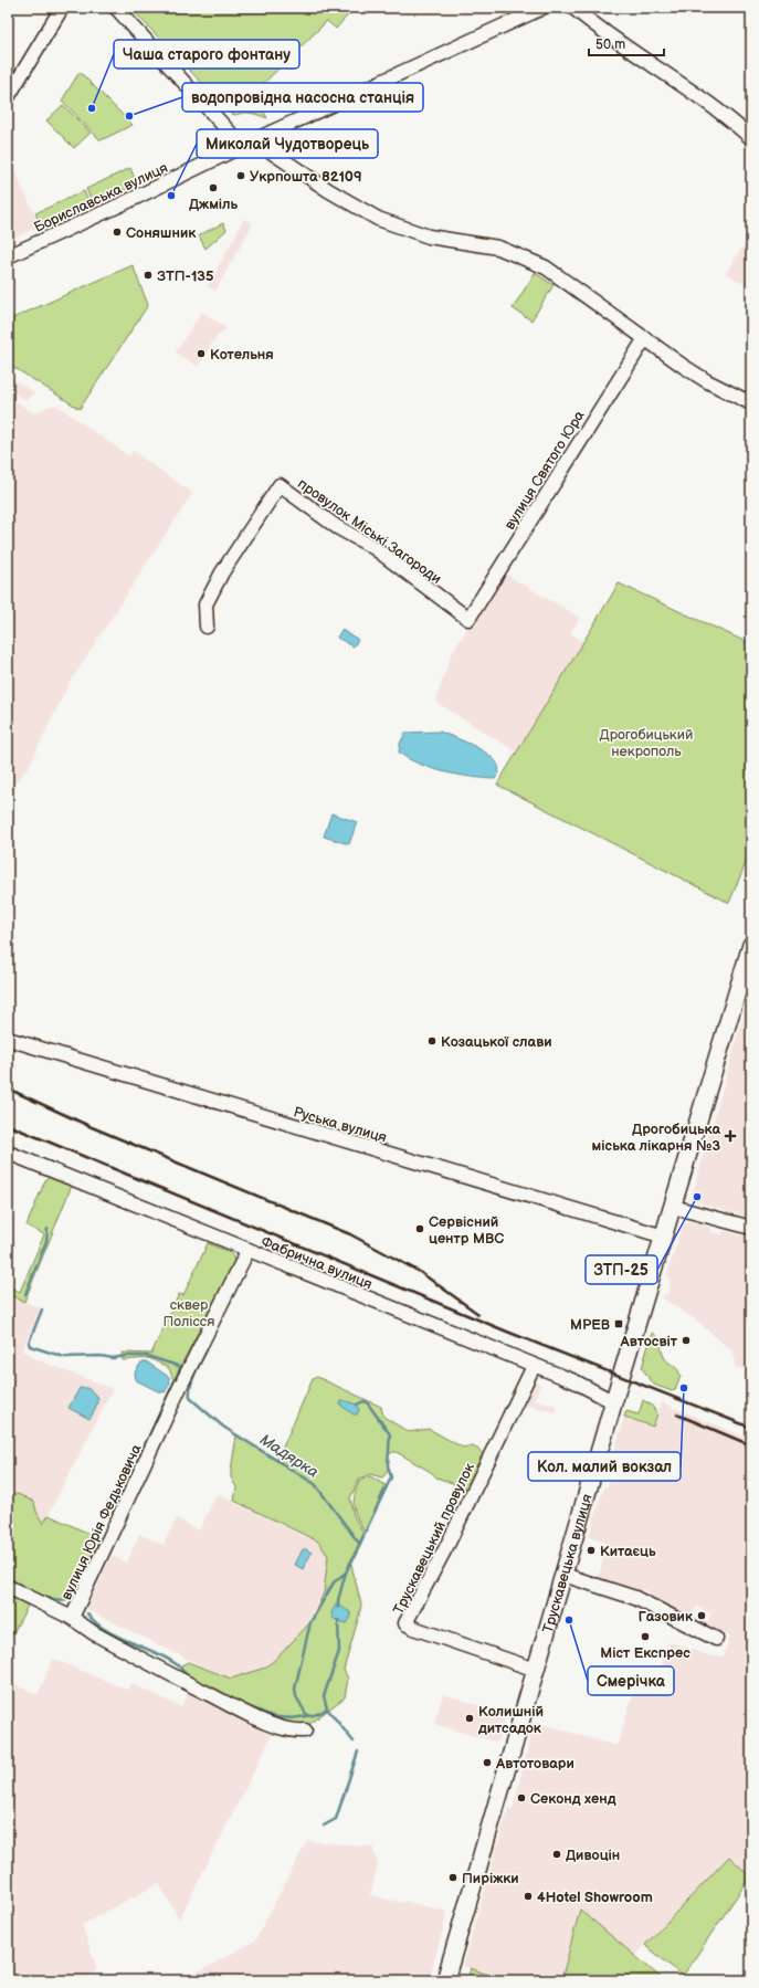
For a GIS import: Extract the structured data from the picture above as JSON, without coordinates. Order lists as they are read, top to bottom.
{
  "streets": {
    "main road": ["Трускавецька вулиця"],
    "street": [
      "Бориславська вулиця",
      "вулиця Святого Юра",
      "провулок Міські Загороди",
      "Руська вулиця",
      "Фабрична вулиця",
      "вулиця Юрія Федьковича",
      "Трускавецький провулок"
    ]
  },
  "crossings": [
    ["вулиця Святого Юра", "провулок Міські Загороди"],
    ["Руська вулиця", "Трускавецька вулиця"],
    ["Фабрична вулиця", "вулиця Юрія Федьковича"],
    ["Фабрична вулиця", "Трускавецький провулок"],
    ["Фабрична вулиця", "Трускавецька вулиця"],
    ["Трускавецький провулок", "Трускавецька вулиця"]
  ],
  "water": ["Мадярка"],
  "parks": ["Дрогобицький некрополь", "сквер Полісся"],
  "places": {
    "other": [
      "Чаша старого фонтану",
      "водопровідна насосна станція",
      "Укрпошта 82109",
      "Джміль",
      "Миколай Чудотворець",
      "Соняшник",
      "ЗТП-135",
      "Котельня",
      "Козацької слави",
      "ЗТП-25",
      "Сервісний центр МВС",
      "Автосвіт",
      "Кол. малий вокзал",
      "Китаєць",
      "Газовик",
      "Смерічка",
      "Міст Експрес",
      "Колишній дитсадок",
      "Автотовари",
      "Секонд хенд",
      "Дивоцін",
      "Пиріжки",
      "4Hotel Showroom"
    ],
    "health": ["Дрогобицька міська лікарня №3"],
    "transit": ["МРЕВ"]
  },
  "scale_bar": "50 m"
}
